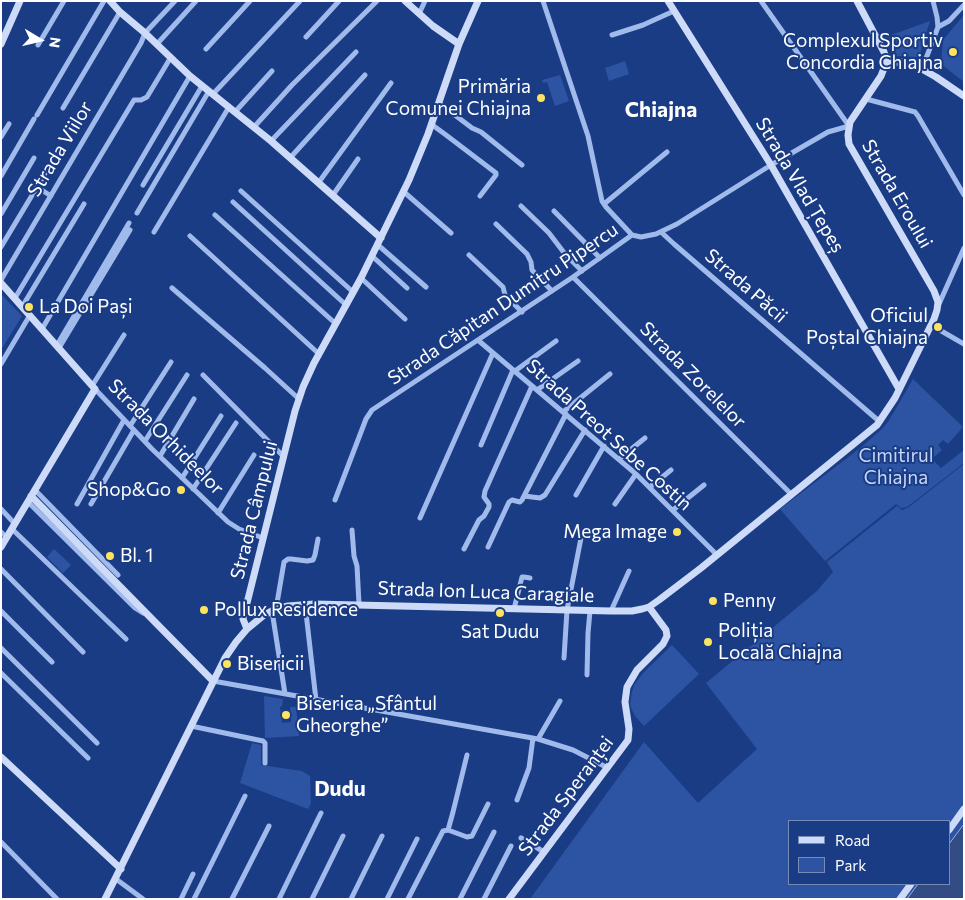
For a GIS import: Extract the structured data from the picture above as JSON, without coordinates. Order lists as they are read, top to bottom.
{
  "streets": {
    "street": [
      "Strada Viilor",
      "Strada Vlad Țepeș",
      "Strada Eroului",
      "Strada Păcii",
      "Strada Căpitan Dumitru Pipercu",
      "Strada Zorelelor",
      "Strada Preot Sebe Costin",
      "Strada Orhideelor",
      "Strada Câmpului",
      "Strada Ion Luca Caragiale",
      "Strada Speranței"
    ]
  },
  "crossings": [
    ["Strada Viilor", "Strada Orhideelor"],
    ["Strada Vlad Țepeș", "Strada Căpitan Dumitru Pipercu"],
    ["Strada Vlad Țepeș", "Strada Ion Luca Caragiale"],
    ["Strada Eroului", "Strada Căpitan Dumitru Pipercu"],
    ["Strada Eroului", "Strada Ion Luca Caragiale"],
    ["Strada Păcii", "Strada Căpitan Dumitru Pipercu"],
    ["Strada Păcii", "Strada Ion Luca Caragiale"],
    ["Strada Căpitan Dumitru Pipercu", "Strada Zorelelor"],
    ["Strada Căpitan Dumitru Pipercu", "Strada Preot Sebe Costin"],
    ["Strada Zorelelor", "Strada Ion Luca Caragiale"],
    ["Strada Preot Sebe Costin", "Strada Ion Luca Caragiale"],
    ["Strada Orhideelor", "Strada Câmpului"],
    ["Strada Câmpului", "Strada Ion Luca Caragiale"],
    ["Strada Ion Luca Caragiale", "Strada Speranței"]
  ],
  "districts": ["Chiajna", "Dudu"],
  "parks": ["Cimitirul Chiajna"],
  "places": [
    "Complexul Sportiv Concordia Chiajna",
    "Primăria Comunei Chiajna",
    "La Doi Pași",
    "Oficiul Poștal Chiajna",
    "Shop&Go",
    "Mega Image",
    "Bl. 1",
    "Penny",
    "Pollux Residence",
    "Sat Dudu",
    "Poliția Locală Chiajna",
    "Bisericii",
    "Biserica „Sfântul Gheorghe”"
  ],
  "legend": ["Road", "Park"],
  "north": "right"
}
